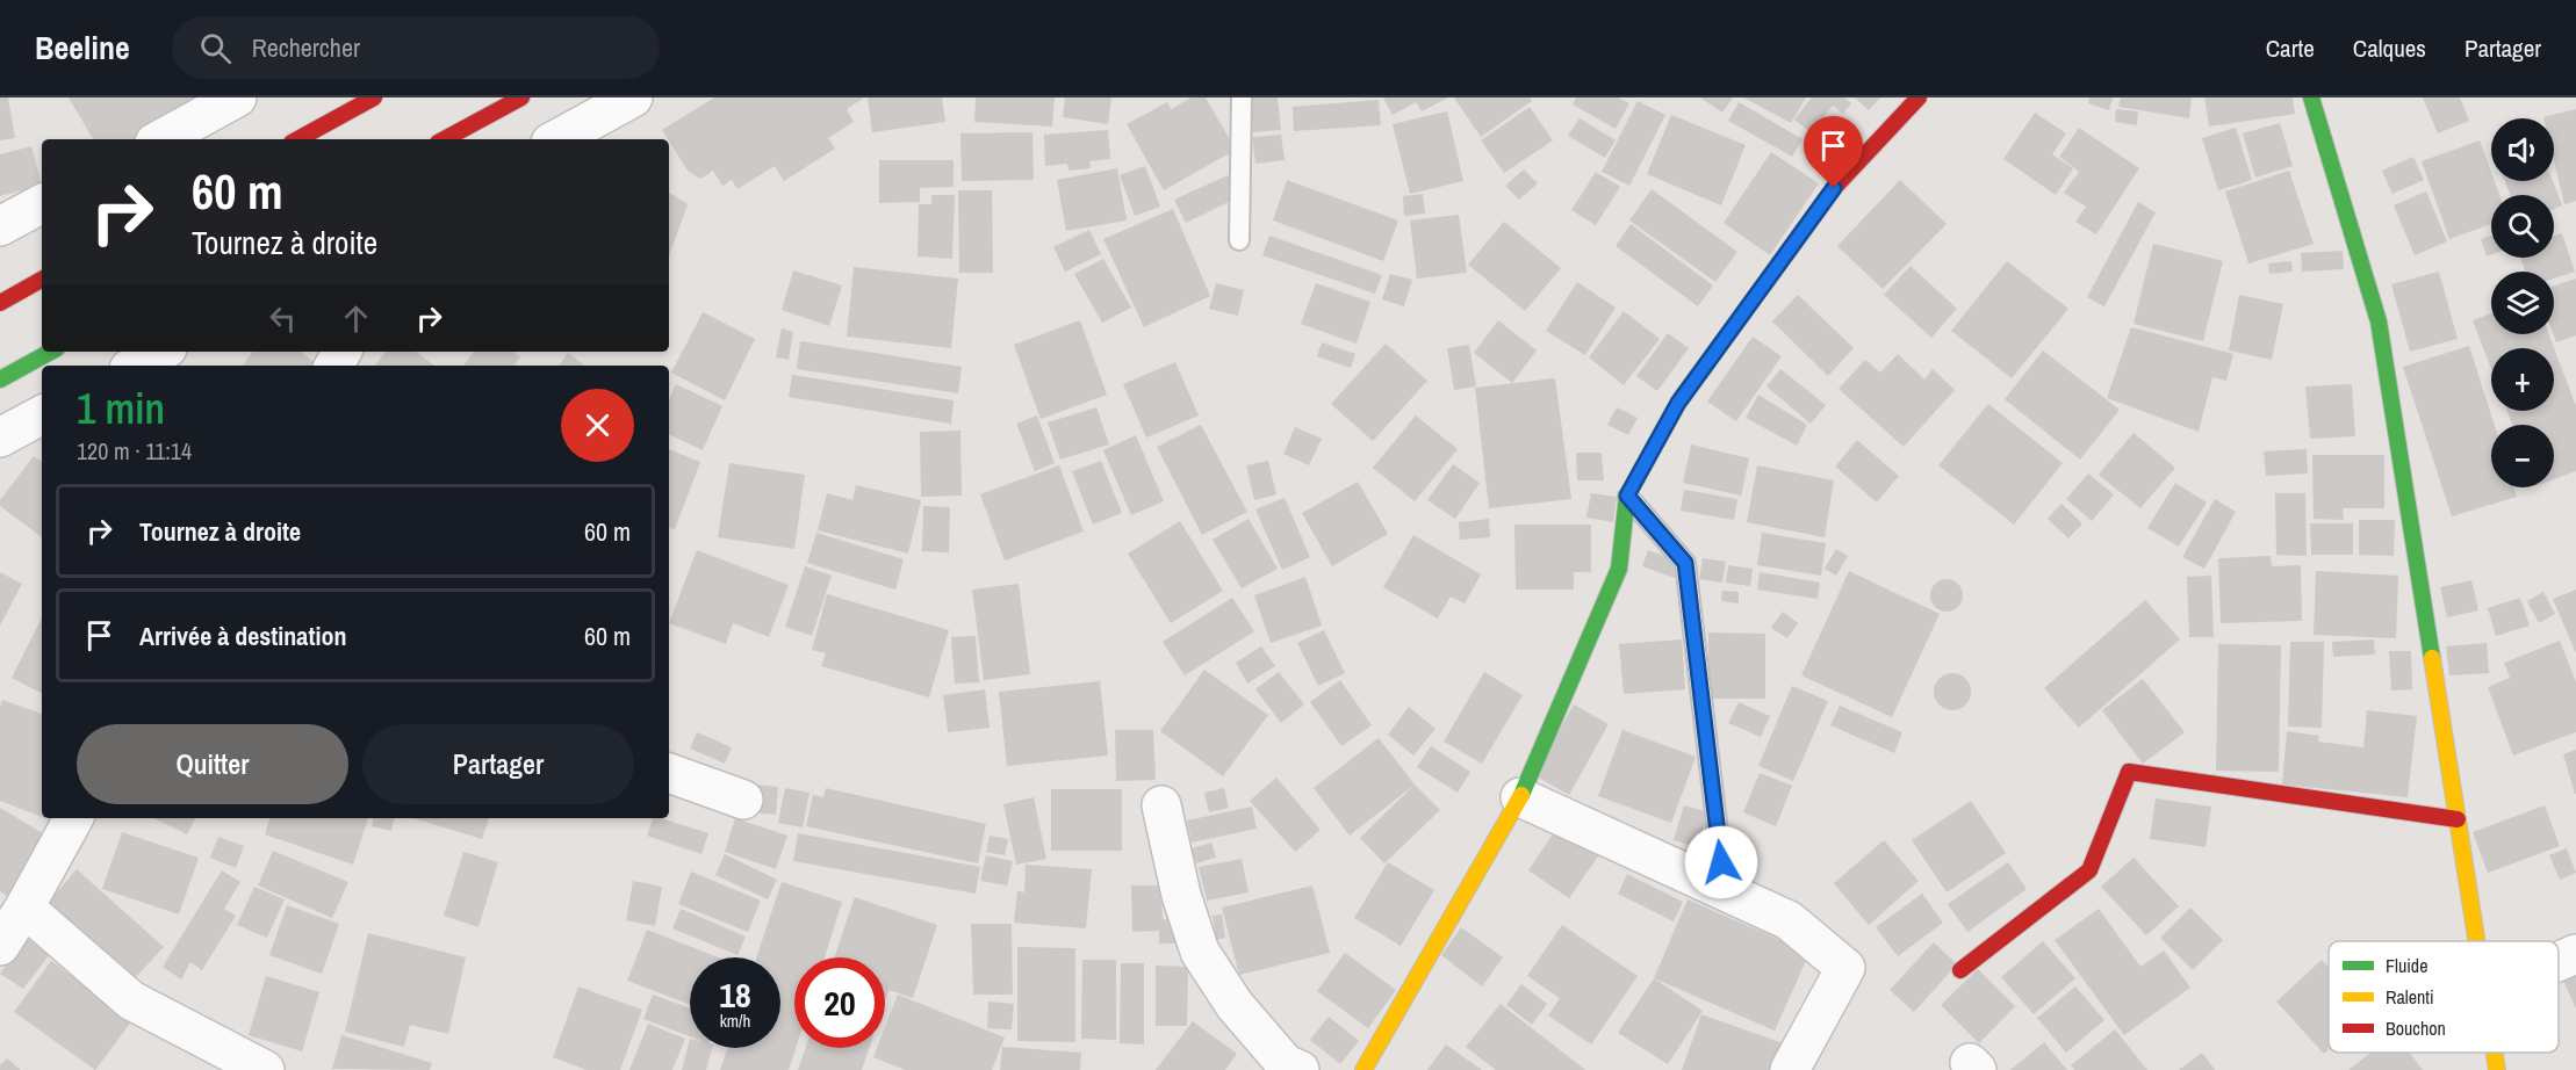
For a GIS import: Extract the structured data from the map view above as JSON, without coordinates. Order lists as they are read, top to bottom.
{
  "legend": ["Fluide", "Ralenti", "Bouchon"],
  "page": {
    "header": "Beeline",
    "search": "Rechercher",
    "nav": ["Carte", "Calques", "Partager"],
    "map_buttons": ["+", "−"],
    "turn": ["60 m", "Tournez à droite"],
    "heading": ["1 min", "120 m · 11:14"],
    "list": [
      {
        "name": "Tournez à droite",
        "value": "60 m"
      },
      {
        "name": "Arrivée à destination",
        "value": "60 m"
      }
    ],
    "buttons": ["Quitter", "Partager"],
    "speed": "18 km/h",
    "limit": "20"
  }
}
